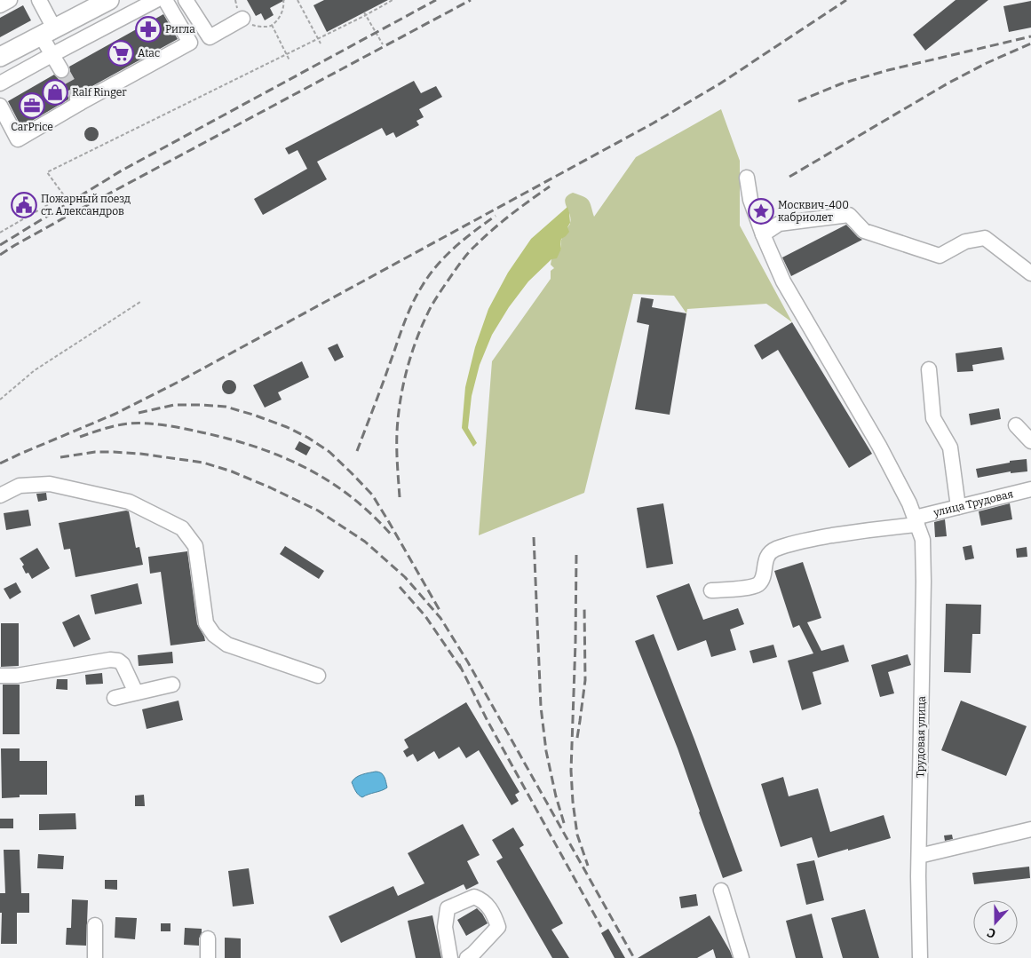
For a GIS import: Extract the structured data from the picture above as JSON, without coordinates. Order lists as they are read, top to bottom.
{
  "streets": {
    "street": ["улица Трудовая", "Трудовая улица"]
  },
  "crossings": [
    ["улица Трудовая", "Трудовая улица"]
  ],
  "places": {
    "pharmacy": ["Ригла"],
    "supermarket": ["Atac"],
    "shop": ["Ralf Ringer"],
    "office": ["CarPrice"],
    "public building": ["Пожарный поезд ст. Александров"],
    "place": ["Москвич-400 кабриолет"]
  },
  "north": "bottom"
}
